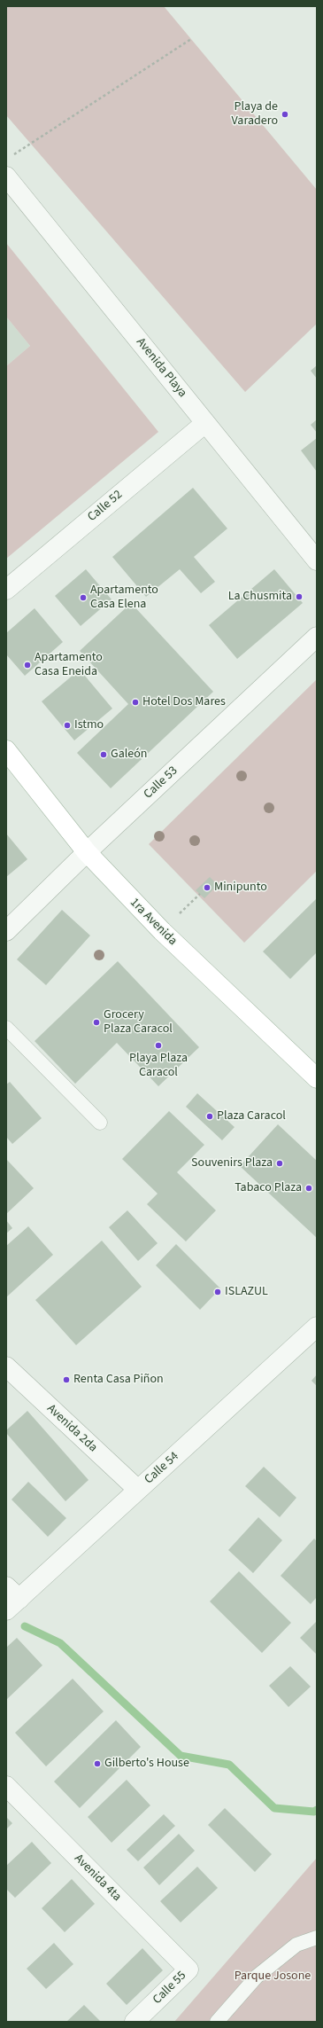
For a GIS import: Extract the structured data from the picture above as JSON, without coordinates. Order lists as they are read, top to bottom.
{
  "streets": {
    "main road": ["1ra Avenida"],
    "street": [
      "Avenida Playa",
      "Calle 52",
      "Calle 53",
      "Avenida 2da",
      "Calle 54",
      "Avenida 4ta",
      "Calle 55"
    ]
  },
  "crossings": [
    ["Avenida Playa", "Calle 52"],
    ["Calle 53", "1ra Avenida"],
    ["Avenida 2da", "Calle 54"],
    ["Avenida 4ta", "Calle 55"]
  ],
  "parks": ["Parque Josone"],
  "places": [
    "Playa de Varadero",
    "La Chusmita",
    "Apartamento Casa Elena",
    "Apartamento Casa Eneida",
    "Hotel Dos Mares",
    "Istmo",
    "Galeón",
    "Minipunto",
    "Grocery Plaza Caracol",
    "Playa Plaza Caracol",
    "Plaza Caracol",
    "Souvenirs Plaza",
    "Tabaco Plaza",
    "ISLAZUL",
    "Renta Casa Piñon",
    "Gilberto's House"
  ]
}
